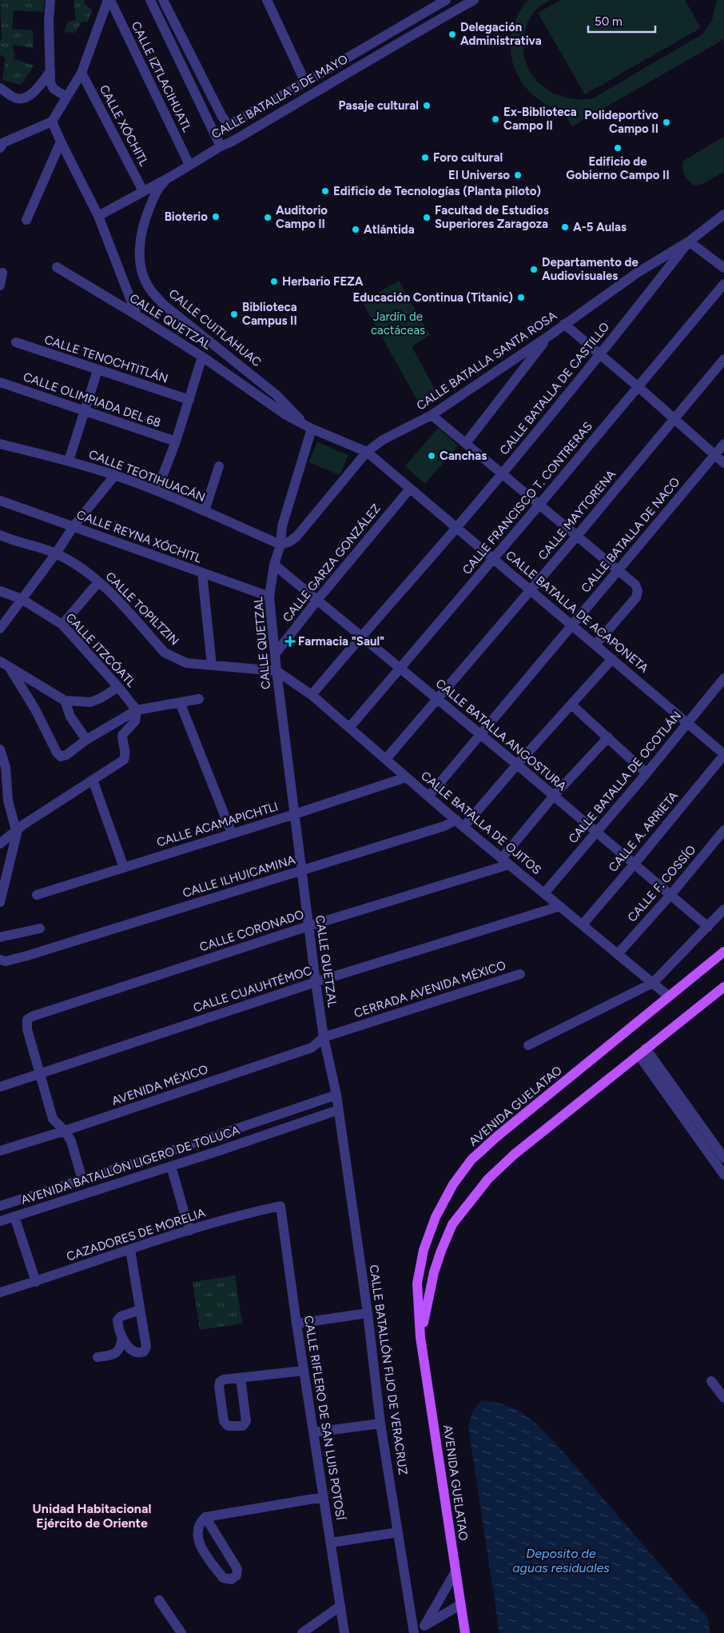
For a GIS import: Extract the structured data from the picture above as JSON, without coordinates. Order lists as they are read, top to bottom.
{
  "streets": {
    "main road": ["AVENIDA GUELATAO"],
    "street": [
      "CALLE IZTLACIHUATL",
      "CALLE BATALLA 5 DE MAYO",
      "CALLE XÓCHITL",
      "CALLE QUETZAL",
      "CALLE CUITLAHUAC",
      "CALLE TENOCHTITLÁN",
      "CALLE BATALLA SANTA ROSA",
      "CALLE BATALLA DE CASTILLO",
      "CALLE OLIMPIADA DEL 68",
      "CALLE TEOTIHUACÁN",
      "CALLE FRANCISCO T. CONTRERAS",
      "CALLE MAYTORENA",
      "CALLE BATALLA DE NACO",
      "CALLE REYNA XÓCHITL",
      "CALLE GARZA GONZÁLEZ",
      "CALLE TOPILTZIN",
      "CALLE BATALLA DE ACAPONETA",
      "CALLE ITZCÓATL",
      "CALLE BATALLA ANGOSTURA",
      "CALLE BATALLA DE OCOTLÁN",
      "CALLE BATALLA DE OJITOS",
      "CALLE ACAMAPICHTLI",
      "CALLE A. ARRIETA",
      "CALLE ILHUICAMINA",
      "CALLE F. COSSÍO",
      "CALLE CORONADO",
      "CALLE CUAUHTÉMOC",
      "CERRADA AVENIDA MÉXICO",
      "AVENIDA MÉXICO",
      "AVENIDA BATALLÓN LIGERO DE TOLUCA",
      "CAZADORES DE MORELIA",
      "CALLE BATALLÓN FIJO DE VERACRUZ",
      "CALLE RIFLERO DE SAN LUIS POTOSÍ"
    ]
  },
  "crossings": [
    ["CALLE IZTLACIHUATL", "CALLE BATALLA 5 DE MAYO"],
    ["CALLE BATALLA 5 DE MAYO", "CALLE XÓCHITL"],
    ["CALLE BATALLA 5 DE MAYO", "CALLE CUITLAHUAC"],
    ["CALLE QUETZAL", "CALLE CUITLAHUAC"],
    ["CALLE QUETZAL", "CALLE BATALLA SANTA ROSA"],
    ["CALLE QUETZAL", "CALLE TEOTIHUACÁN"],
    ["CALLE QUETZAL", "CALLE REYNA XÓCHITL"],
    ["CALLE QUETZAL", "CALLE GARZA GONZÁLEZ"],
    ["CALLE QUETZAL", "CALLE TOPILTZIN"],
    ["CALLE QUETZAL", "CALLE BATALLA DE ACAPONETA"],
    ["CALLE QUETZAL", "CALLE BATALLA ANGOSTURA"],
    ["CALLE QUETZAL", "CALLE BATALLA DE OJITOS"],
    ["CALLE QUETZAL", "CALLE ACAMAPICHTLI"],
    ["CALLE QUETZAL", "CALLE ILHUICAMINA"],
    ["CALLE QUETZAL", "CALLE CORONADO"],
    ["CALLE QUETZAL", "CALLE CUAUHTÉMOC"],
    ["CALLE QUETZAL", "CERRADA AVENIDA MÉXICO"],
    ["CALLE QUETZAL", "AVENIDA MÉXICO"],
    ["CALLE QUETZAL", "AVENIDA BATALLÓN LIGERO DE TOLUCA"],
    ["CALLE QUETZAL", "CALLE BATALLÓN FIJO DE VERACRUZ"],
    ["CALLE CUITLAHUAC", "CALLE BATALLA DE ACAPONETA"],
    ["CALLE BATALLA SANTA ROSA", "CALLE BATALLA DE CASTILLO"],
    ["CALLE BATALLA SANTA ROSA", "CALLE TEOTIHUACÁN"],
    ["CALLE BATALLA SANTA ROSA", "CALLE BATALLA DE ACAPONETA"],
    ["CALLE BATALLA DE CASTILLO", "CALLE BATALLA DE ACAPONETA"],
    ["CALLE BATALLA DE CASTILLO", "CALLE BATALLA ANGOSTURA"],
    ["CALLE BATALLA DE CASTILLO", "CALLE BATALLA DE OJITOS"],
    ["CALLE FRANCISCO T. CONTRERAS", "CALLE BATALLA DE ACAPONETA"],
    ["CALLE FRANCISCO T. CONTRERAS", "CALLE BATALLA ANGOSTURA"],
    ["CALLE FRANCISCO T. CONTRERAS", "CALLE BATALLA DE OJITOS"],
    ["CALLE MAYTORENA", "CALLE BATALLA DE ACAPONETA"],
    ["CALLE MAYTORENA", "CALLE BATALLA ANGOSTURA"],
    ["CALLE MAYTORENA", "CALLE BATALLA DE OJITOS"],
    ["CALLE BATALLA DE NACO", "CALLE BATALLA DE ACAPONETA"],
    ["CALLE BATALLA DE NACO", "CALLE BATALLA ANGOSTURA"],
    ["CALLE BATALLA DE NACO", "CALLE BATALLA DE OJITOS"],
    ["CALLE GARZA GONZÁLEZ", "CALLE BATALLA DE ACAPONETA"],
    ["CALLE GARZA GONZÁLEZ", "CALLE BATALLA ANGOSTURA"],
    ["CALLE TOPILTZIN", "CALLE BATALLA DE OJITOS"],
    ["CALLE BATALLA DE ACAPONETA", "CALLE BATALLA DE OCOTLÁN"],
    ["CALLE BATALLA DE ACAPONETA", "CALLE A. ARRIETA"],
    ["CALLE BATALLA ANGOSTURA", "CALLE BATALLA DE OCOTLÁN"],
    ["CALLE BATALLA ANGOSTURA", "CALLE A. ARRIETA"],
    ["CALLE BATALLA ANGOSTURA", "CALLE F. COSSÍO"],
    ["CALLE BATALLA DE OCOTLÁN", "CALLE BATALLA DE OJITOS"],
    ["CALLE BATALLA DE OJITOS", "CALLE ACAMAPICHTLI"],
    ["CALLE BATALLA DE OJITOS", "CALLE A. ARRIETA"],
    ["CALLE BATALLA DE OJITOS", "CALLE ILHUICAMINA"],
    ["CALLE BATALLA DE OJITOS", "CALLE F. COSSÍO"],
    ["CALLE BATALLA DE OJITOS", "CALLE CORONADO"],
    ["CALLE BATALLA DE OJITOS", "CALLE CUAUHTÉMOC"],
    ["CALLE BATALLA DE OJITOS", "AVENIDA GUELATAO"],
    ["CALLE CORONADO", "CALLE CUAUHTÉMOC"],
    ["CERRADA AVENIDA MÉXICO", "AVENIDA MÉXICO"],
    ["AVENIDA BATALLÓN LIGERO DE TOLUCA", "CALLE BATALLÓN FIJO DE VERACRUZ"],
    ["CAZADORES DE MORELIA", "CALLE RIFLERO DE SAN LUIS POTOSÍ"]
  ],
  "districts": ["Unidad Habitacional Ejército de Oriente"],
  "water": ["Deposito de aguas residuales"],
  "parks": ["Jardín de cactáceas"],
  "places": {
    "other": [
      "Delegación Administrativa",
      "Pasaje cultural",
      "Ex-Biblioteca Campo II",
      "Polideportivo Campo II",
      "Edificio de Gobierno Campo II",
      "Foro cultural",
      "El Universo",
      "Edificio de Tecnologías (Planta piloto)",
      "Bioterio",
      "Auditorio Campo II",
      "Facultad de Estudios Superiores Zaragoza",
      "A-5 Aulas",
      "Atlántida",
      "Departamento de Audiovisuales",
      "Herbario FEZA",
      "Educación Continua (Titanic)",
      "Biblioteca Campus II",
      "Canchas"
    ],
    "health": ["Farmacia \"Saul\""]
  },
  "scale_bar": "50 m"
}
